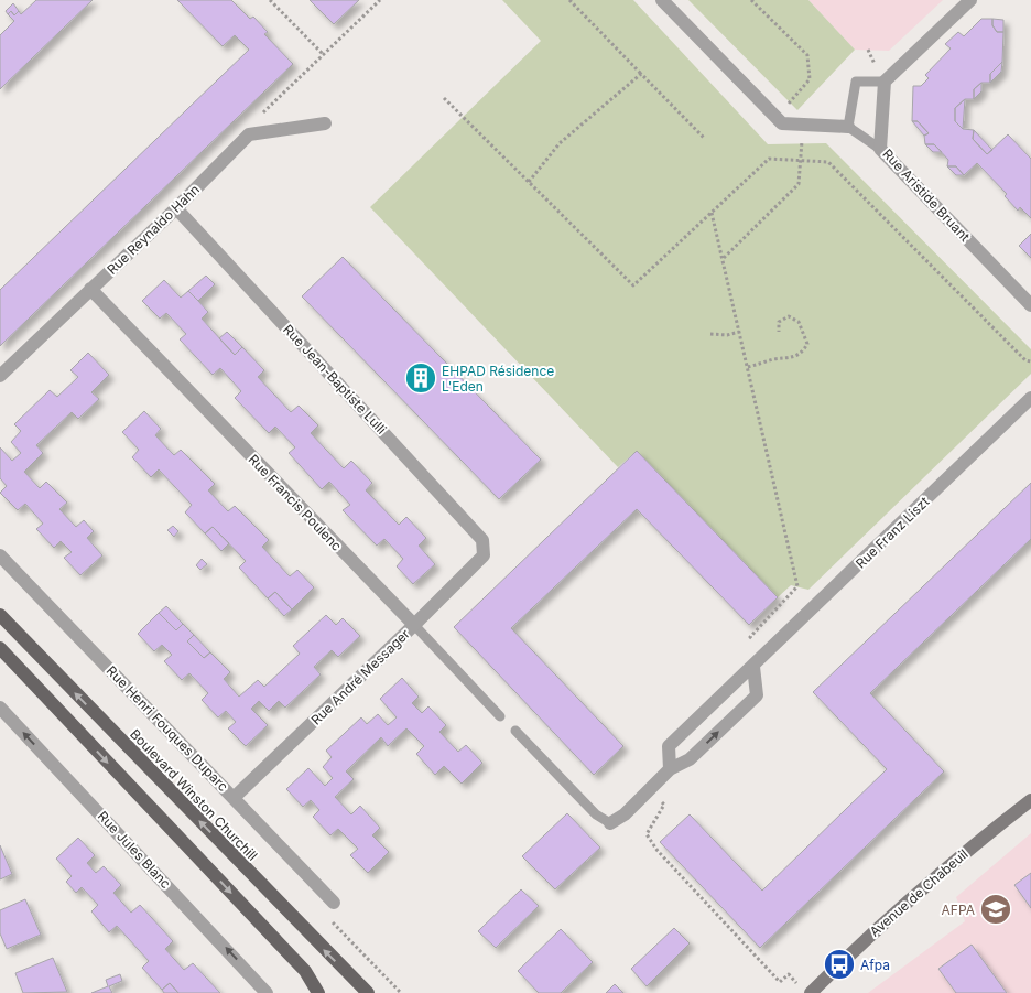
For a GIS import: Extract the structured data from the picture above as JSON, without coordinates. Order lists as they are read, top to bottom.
{
  "streets": {
    "main road": ["Boulevard Winston Churchill", "Avenue de Chabeuil"],
    "street": [
      "Rue Aristide Bruant",
      "Rue Reynaldo Hahn",
      "Rue Jean-Baptiste Lulli",
      "Rue Francis Poulenc",
      "Rue Franz Liszt",
      "Rue André Messager",
      "Rue Henri Fouques Duparc",
      "Rue Jules Blanc"
    ]
  },
  "crossings": [
    ["Rue Reynaldo Hahn", "Rue Jean-Baptiste Lulli"],
    ["Rue Reynaldo Hahn", "Rue Francis Poulenc"],
    ["Rue Jean-Baptiste Lulli", "Rue André Messager"],
    ["Rue Francis Poulenc", "Rue André Messager"],
    ["Rue André Messager", "Rue Henri Fouques Duparc"]
  ],
  "one_way": ["Rue Jules Blanc"],
  "places": {
    "building": ["EHPAD Résidence L'Eden"],
    "school or university": ["AFPA"],
    "bus stop": ["Afpa"]
  }
}
